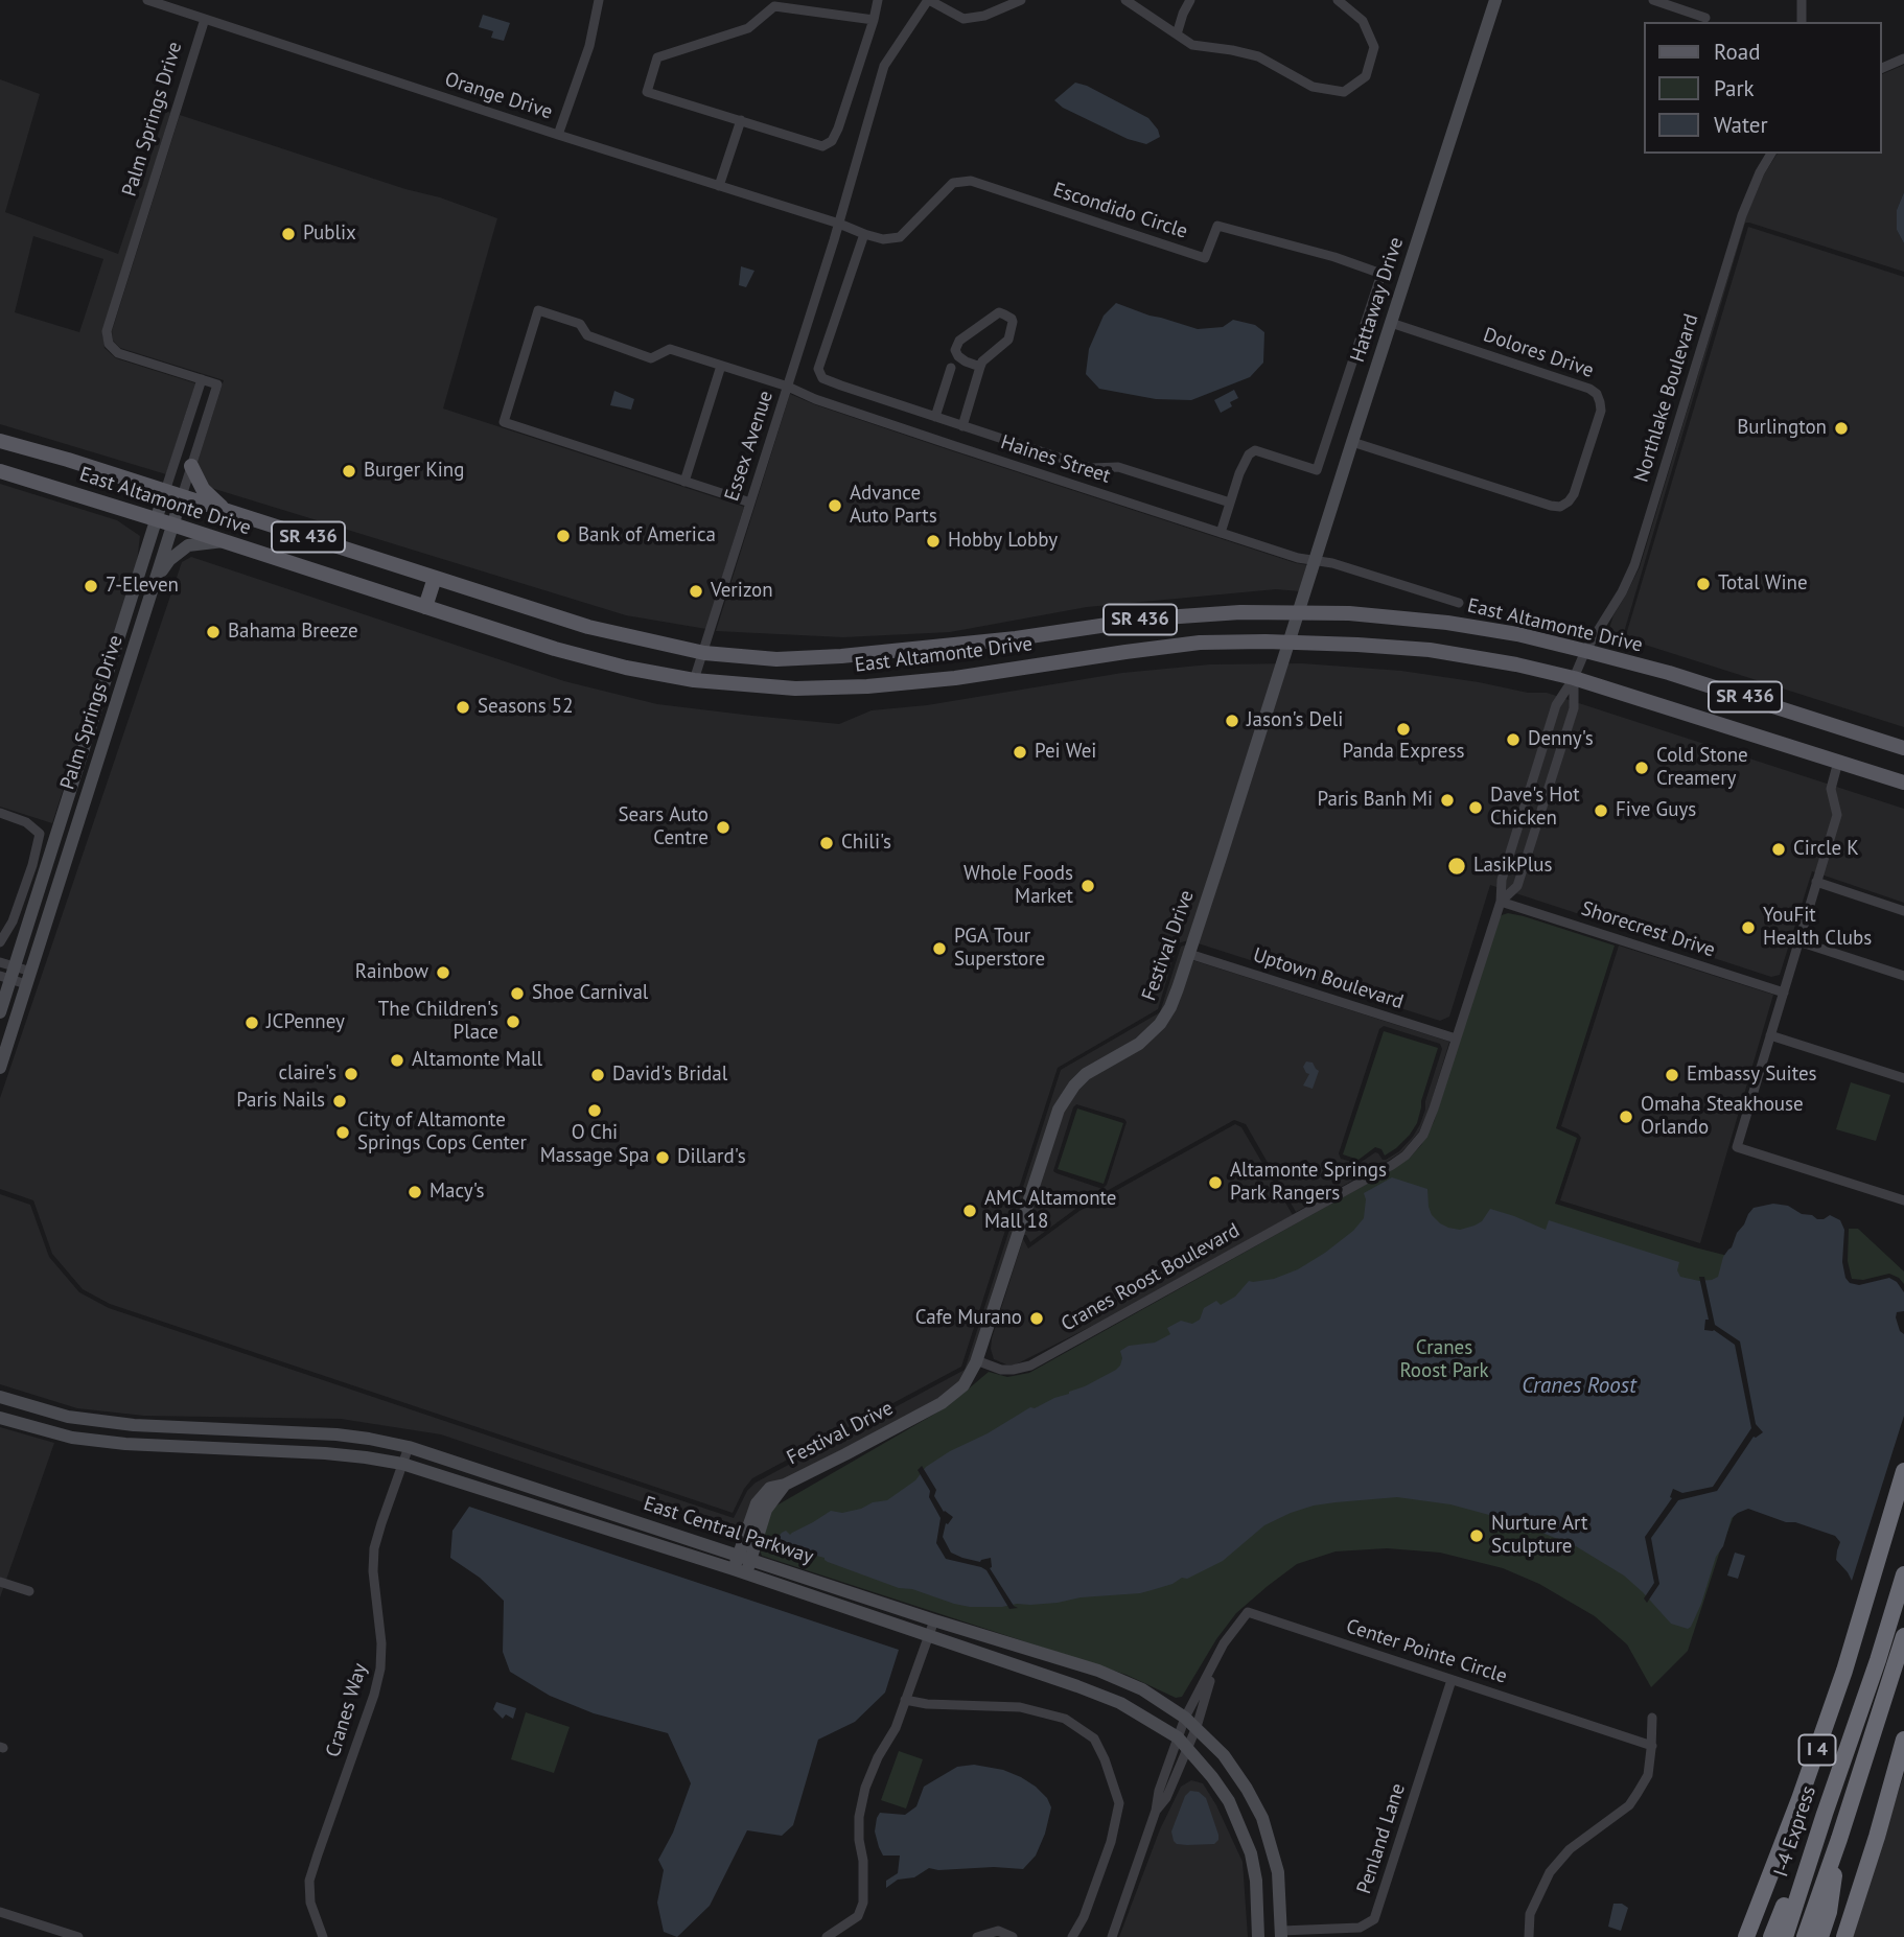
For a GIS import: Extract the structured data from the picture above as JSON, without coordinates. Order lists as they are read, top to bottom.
{
  "streets": {
    "highway": ["I 4", "I-4 Express"],
    "main road": [
      "Palm Springs Drive",
      "Hattaway Drive",
      "East Altamonte Drive",
      "SR 436",
      "Festival Drive",
      "East Central Parkway"
    ],
    "street": [
      "Orange Drive",
      "Escondido Circle",
      "Dolores Drive",
      "Northlake Boulevard",
      "Essex Avenue",
      "Haines Street",
      "Shorecrest Drive",
      "Uptown Boulevard",
      "Cranes Roost Boulevard",
      "Center Pointe Circle",
      "Cranes Way",
      "Penland Lane"
    ]
  },
  "crossings": [
    ["Orange Drive", "Palm Springs Drive"],
    ["Orange Drive", "Escondido Circle"],
    ["Orange Drive", "Essex Avenue"],
    ["Palm Springs Drive", "East Altamonte Drive"],
    ["Palm Springs Drive", "SR 436"],
    ["Escondido Circle", "Essex Avenue"],
    ["Escondido Circle", "Haines Street"],
    ["Hattaway Drive", "Dolores Drive"],
    ["Hattaway Drive", "Haines Street"],
    ["Hattaway Drive", "East Altamonte Drive"],
    ["Hattaway Drive", "Festival Drive"],
    ["Northlake Boulevard", "East Altamonte Drive"],
    ["Northlake Boulevard", "Cranes Roost Boulevard"],
    ["Essex Avenue", "Haines Street"],
    ["Essex Avenue", "East Altamonte Drive"],
    ["Essex Avenue", "SR 436"],
    ["East Altamonte Drive", "SR 436"],
    ["East Altamonte Drive", "Festival Drive"],
    ["East Altamonte Drive", "Cranes Roost Boulevard"],
    ["Shorecrest Drive", "Cranes Roost Boulevard"],
    ["Festival Drive", "Uptown Boulevard"],
    ["Festival Drive", "Cranes Roost Boulevard"],
    ["Festival Drive", "East Central Parkway"],
    ["Uptown Boulevard", "Cranes Roost Boulevard"],
    ["East Central Parkway", "Center Pointe Circle"],
    ["East Central Parkway", "Cranes Way"],
    ["East Central Parkway", "Penland Lane"],
    ["Center Pointe Circle", "Penland Lane"]
  ],
  "water": ["Cranes Roost"],
  "parks": ["Cranes Roost Park"],
  "places": [
    "Publix",
    "Burlington",
    "Burger King",
    "Advance Auto Parts",
    "Bank of America",
    "Hobby Lobby",
    "Total Wine",
    "7-Eleven",
    "Verizon",
    "Bahama Breeze",
    "Seasons 52",
    "Jason's Deli",
    "Panda Express",
    "Denny's",
    "Pei Wei",
    "Cold Stone Creamery",
    "Paris Banh Mi",
    "Dave's Hot Chicken",
    "Five Guys",
    "Sears Auto Centre",
    "Chili's",
    "Circle K",
    "LasikPlus",
    "Whole Foods Market",
    "YouFit Health Clubs",
    "PGA Tour Superstore",
    "Rainbow",
    "Shoe Carnival",
    "The Children's Place",
    "JCPenney",
    "Altamonte Mall",
    "claire's",
    "David's Bridal",
    "Embassy Suites",
    "Paris Nails",
    "O Chi Massage Spa",
    "Omaha Steakhouse Orlando",
    "City of Altamonte Springs Cops Center",
    "Dillard's",
    "Altamonte Springs Park Rangers",
    "Macy's",
    "AMC Altamonte Mall 18",
    "Cafe Murano",
    "Nurture Art Sculpture"
  ],
  "legend": ["Road", "Park", "Water"]
}
